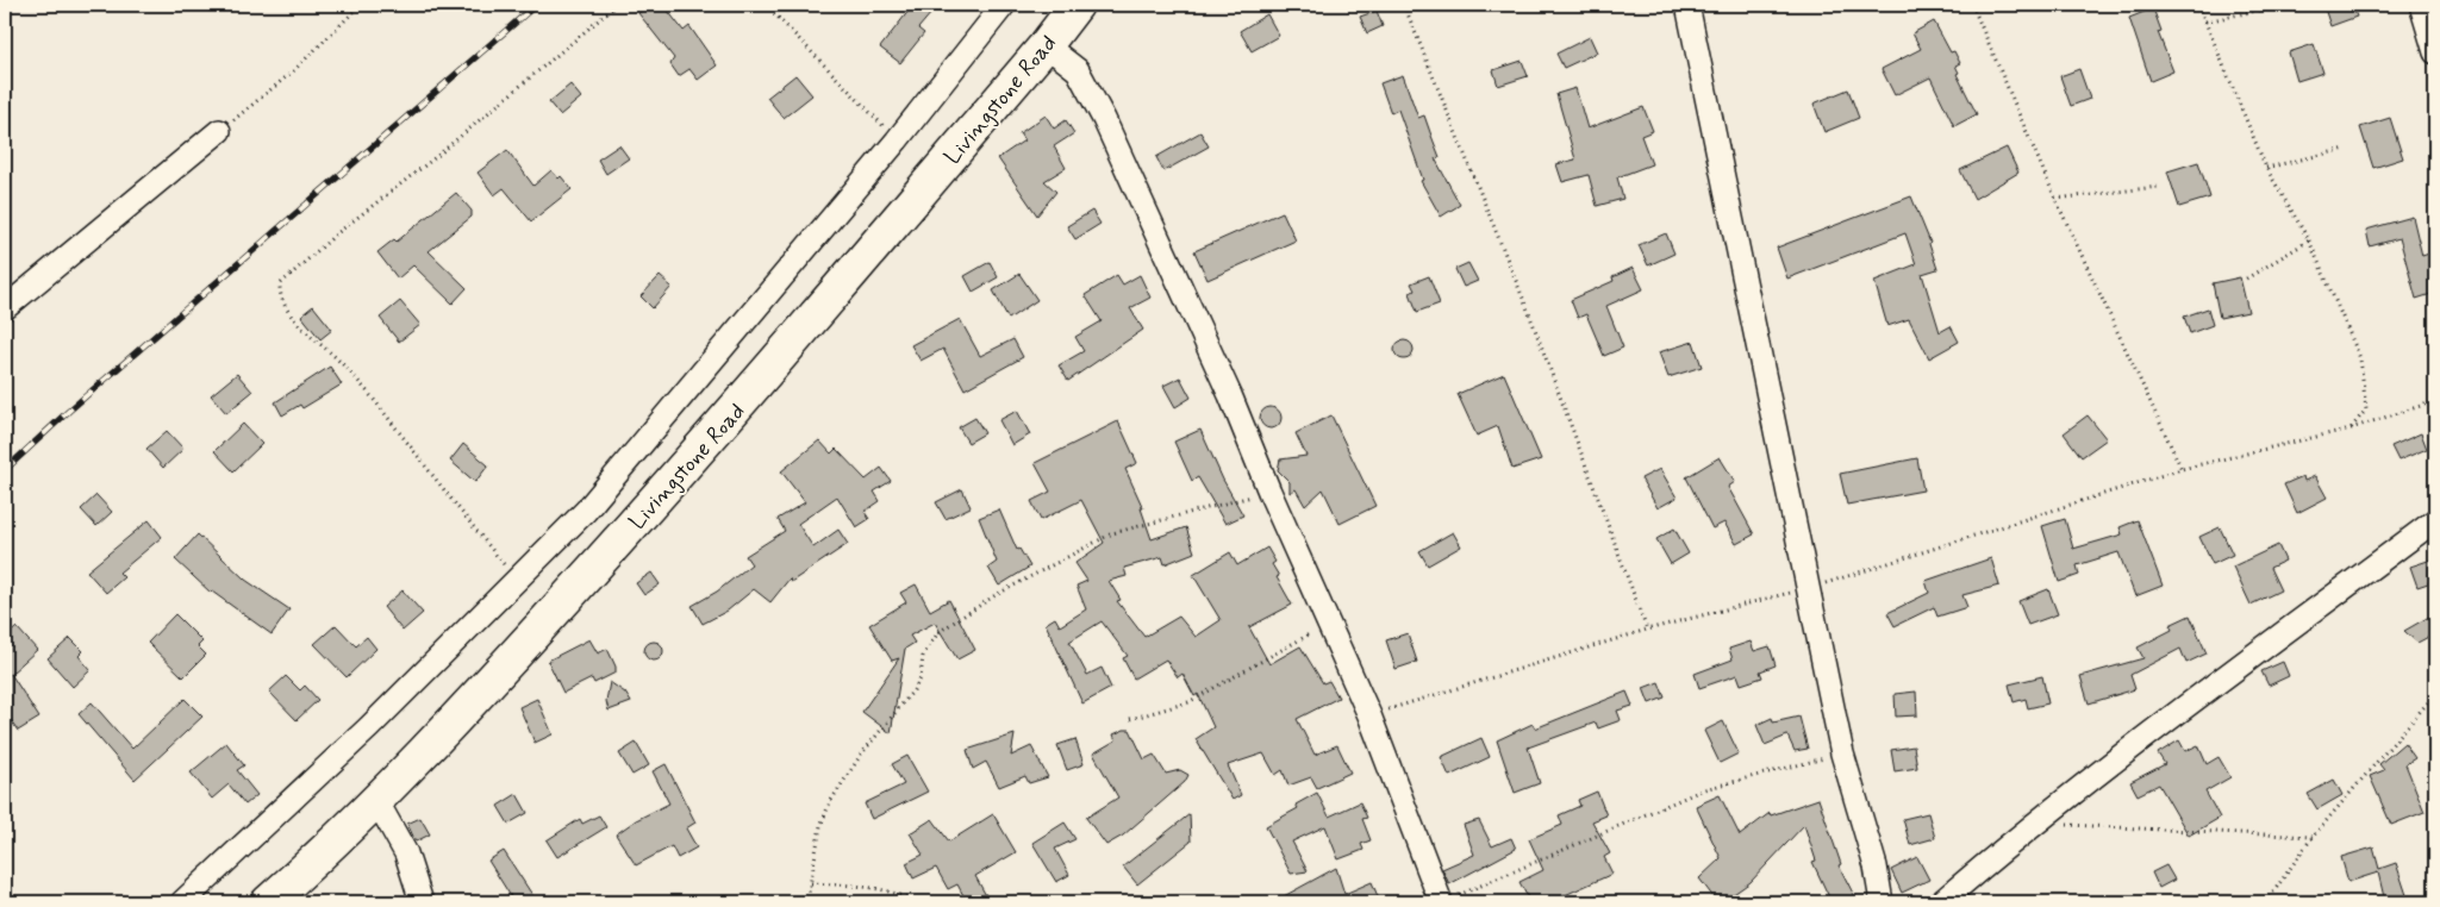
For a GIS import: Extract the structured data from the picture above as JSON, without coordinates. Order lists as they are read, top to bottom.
{
  "streets": {
    "highway": ["Livingstone Road"]
  }
}
